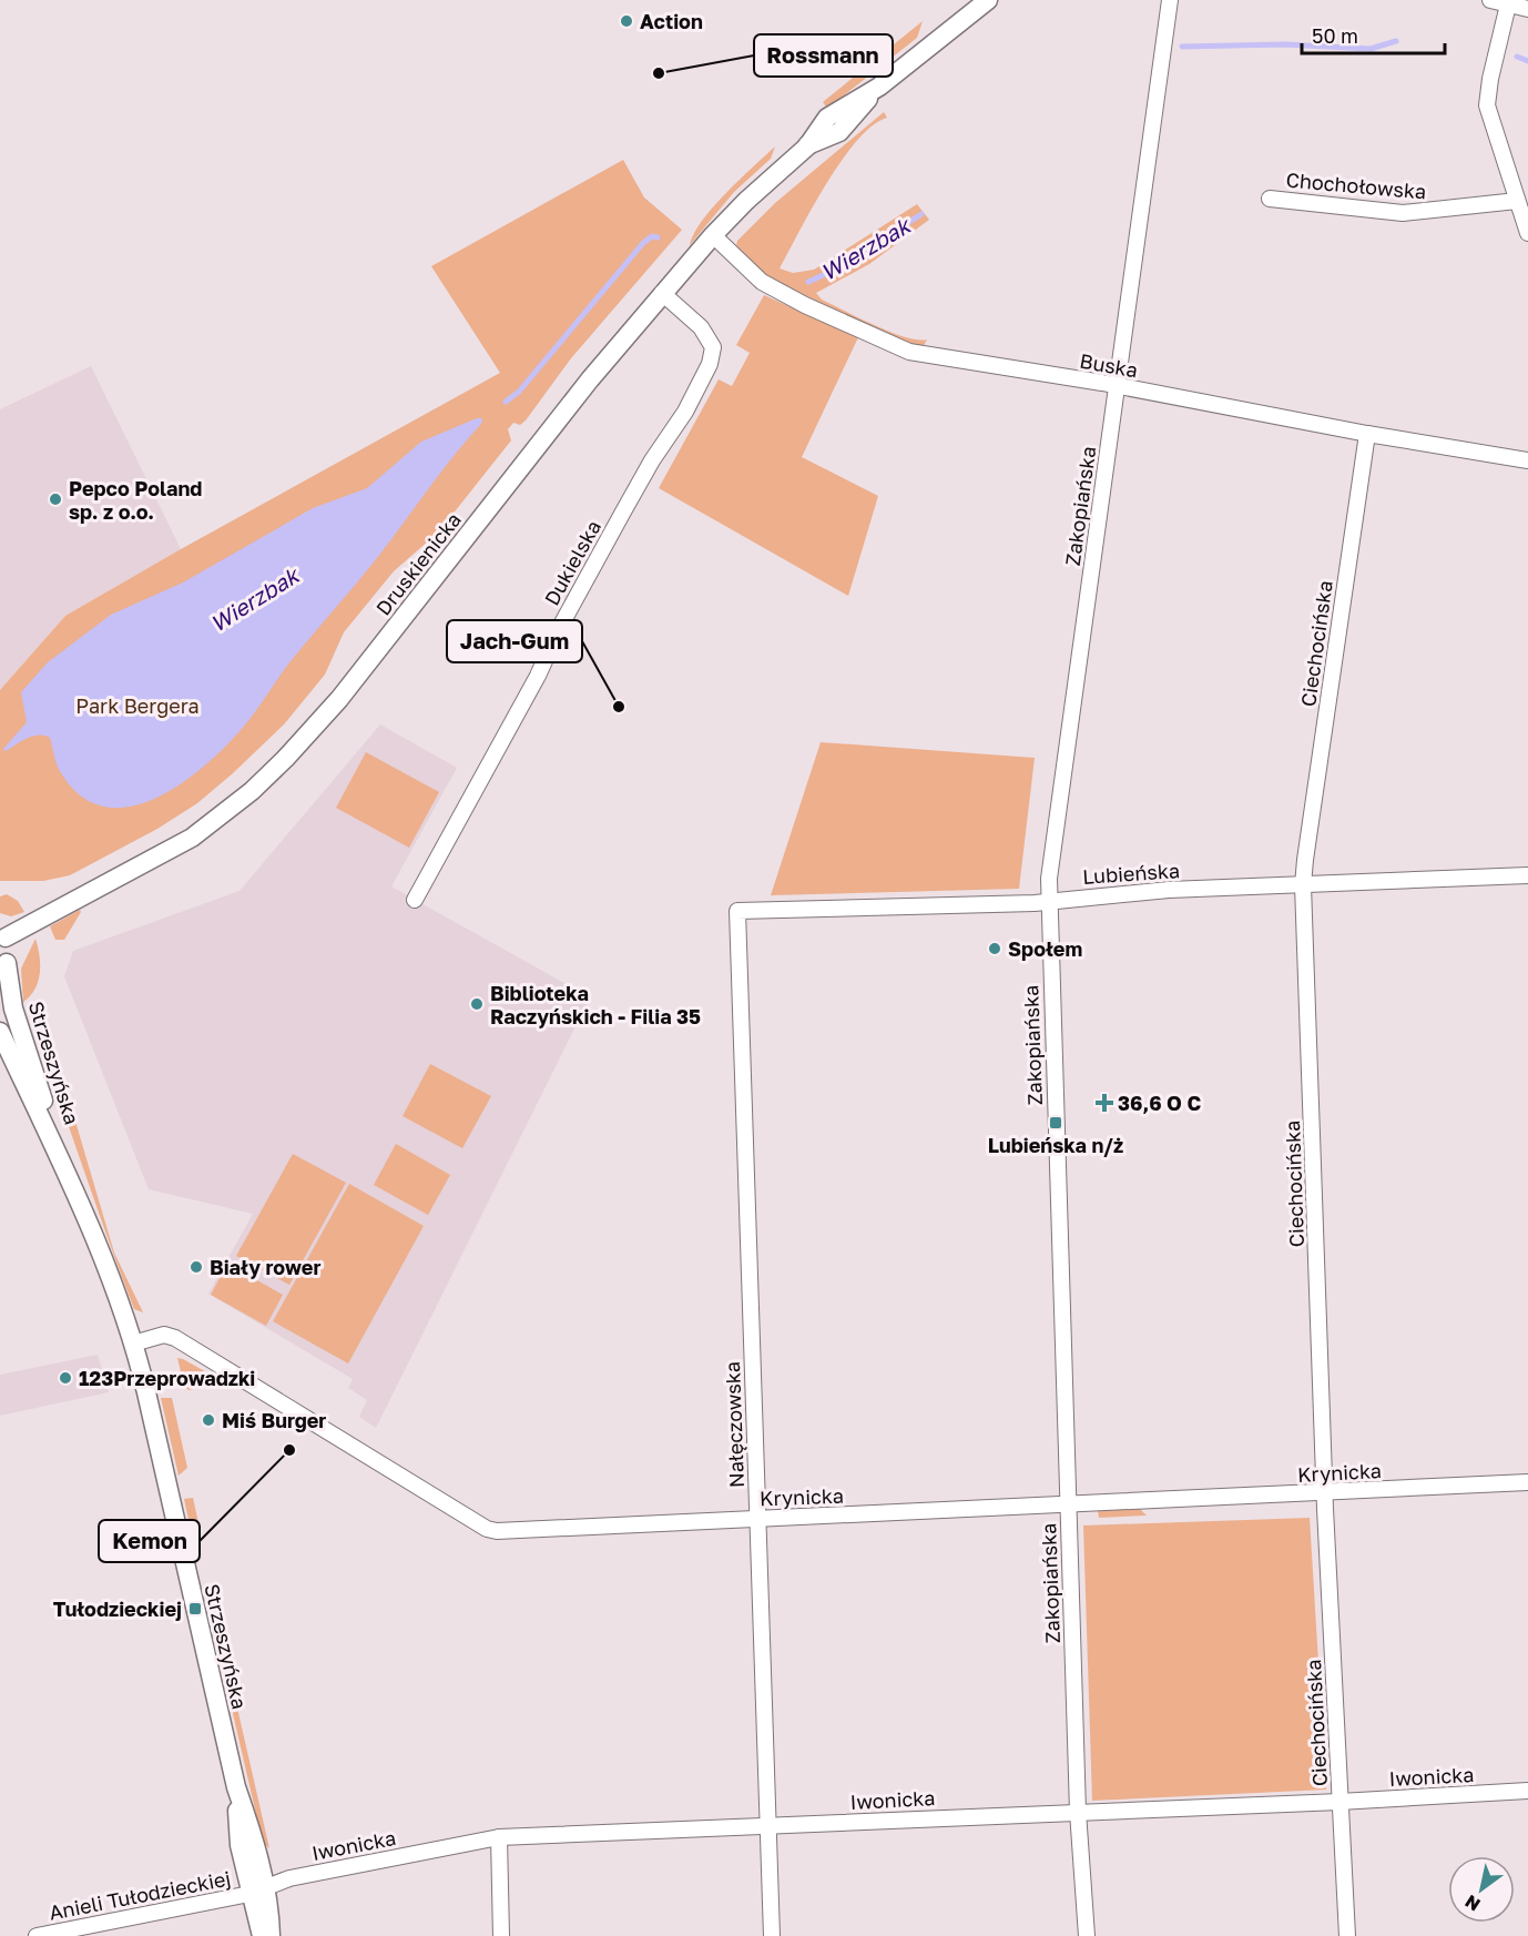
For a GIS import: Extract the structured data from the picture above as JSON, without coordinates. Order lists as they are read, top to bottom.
{
  "streets": {
    "street": [
      "Chochołowska",
      "Buska",
      "Zakopiańska",
      "Dukielska",
      "Druskienicka",
      "Ciechocińska",
      "Lubieńska",
      "Strzeszyńska",
      "Nałęczowska",
      "Krynicka",
      "Iwonicka",
      "Anieli Tułodzieckiej"
    ]
  },
  "crossings": [
    ["Buska", "Zakopiańska"],
    ["Buska", "Druskienicka"],
    ["Buska", "Ciechocińska"],
    ["Zakopiańska", "Lubieńska"],
    ["Zakopiańska", "Krynicka"],
    ["Zakopiańska", "Iwonicka"],
    ["Dukielska", "Druskienicka"],
    ["Druskienicka", "Strzeszyńska"],
    ["Ciechocińska", "Lubieńska"],
    ["Ciechocińska", "Krynicka"],
    ["Ciechocińska", "Iwonicka"],
    ["Lubieńska", "Nałęczowska"],
    ["Strzeszyńska", "Krynicka"],
    ["Strzeszyńska", "Iwonicka"],
    ["Strzeszyńska", "Anieli Tułodzieckiej"],
    ["Nałęczowska", "Krynicka"],
    ["Nałęczowska", "Iwonicka"],
    ["Iwonicka", "Anieli Tułodzieckiej"]
  ],
  "water": ["Wierzbak"],
  "parks": ["Park Bergera"],
  "places": {
    "other": [
      "Action",
      "Rossmann",
      "Pepco Poland sp. z o.o.",
      "Jach-Gum",
      "Społem",
      "Biblioteka Raczyńskich - Filia 35",
      "Biały rower",
      "123Przeprowadzki",
      "Miś Burger",
      "Kemon"
    ],
    "health": ["36,6 O C"],
    "transit": ["Lubieńska n/ż", "Tułodzieckiej"]
  },
  "scale_bar": "50 m",
  "north": "bottom left"
}
